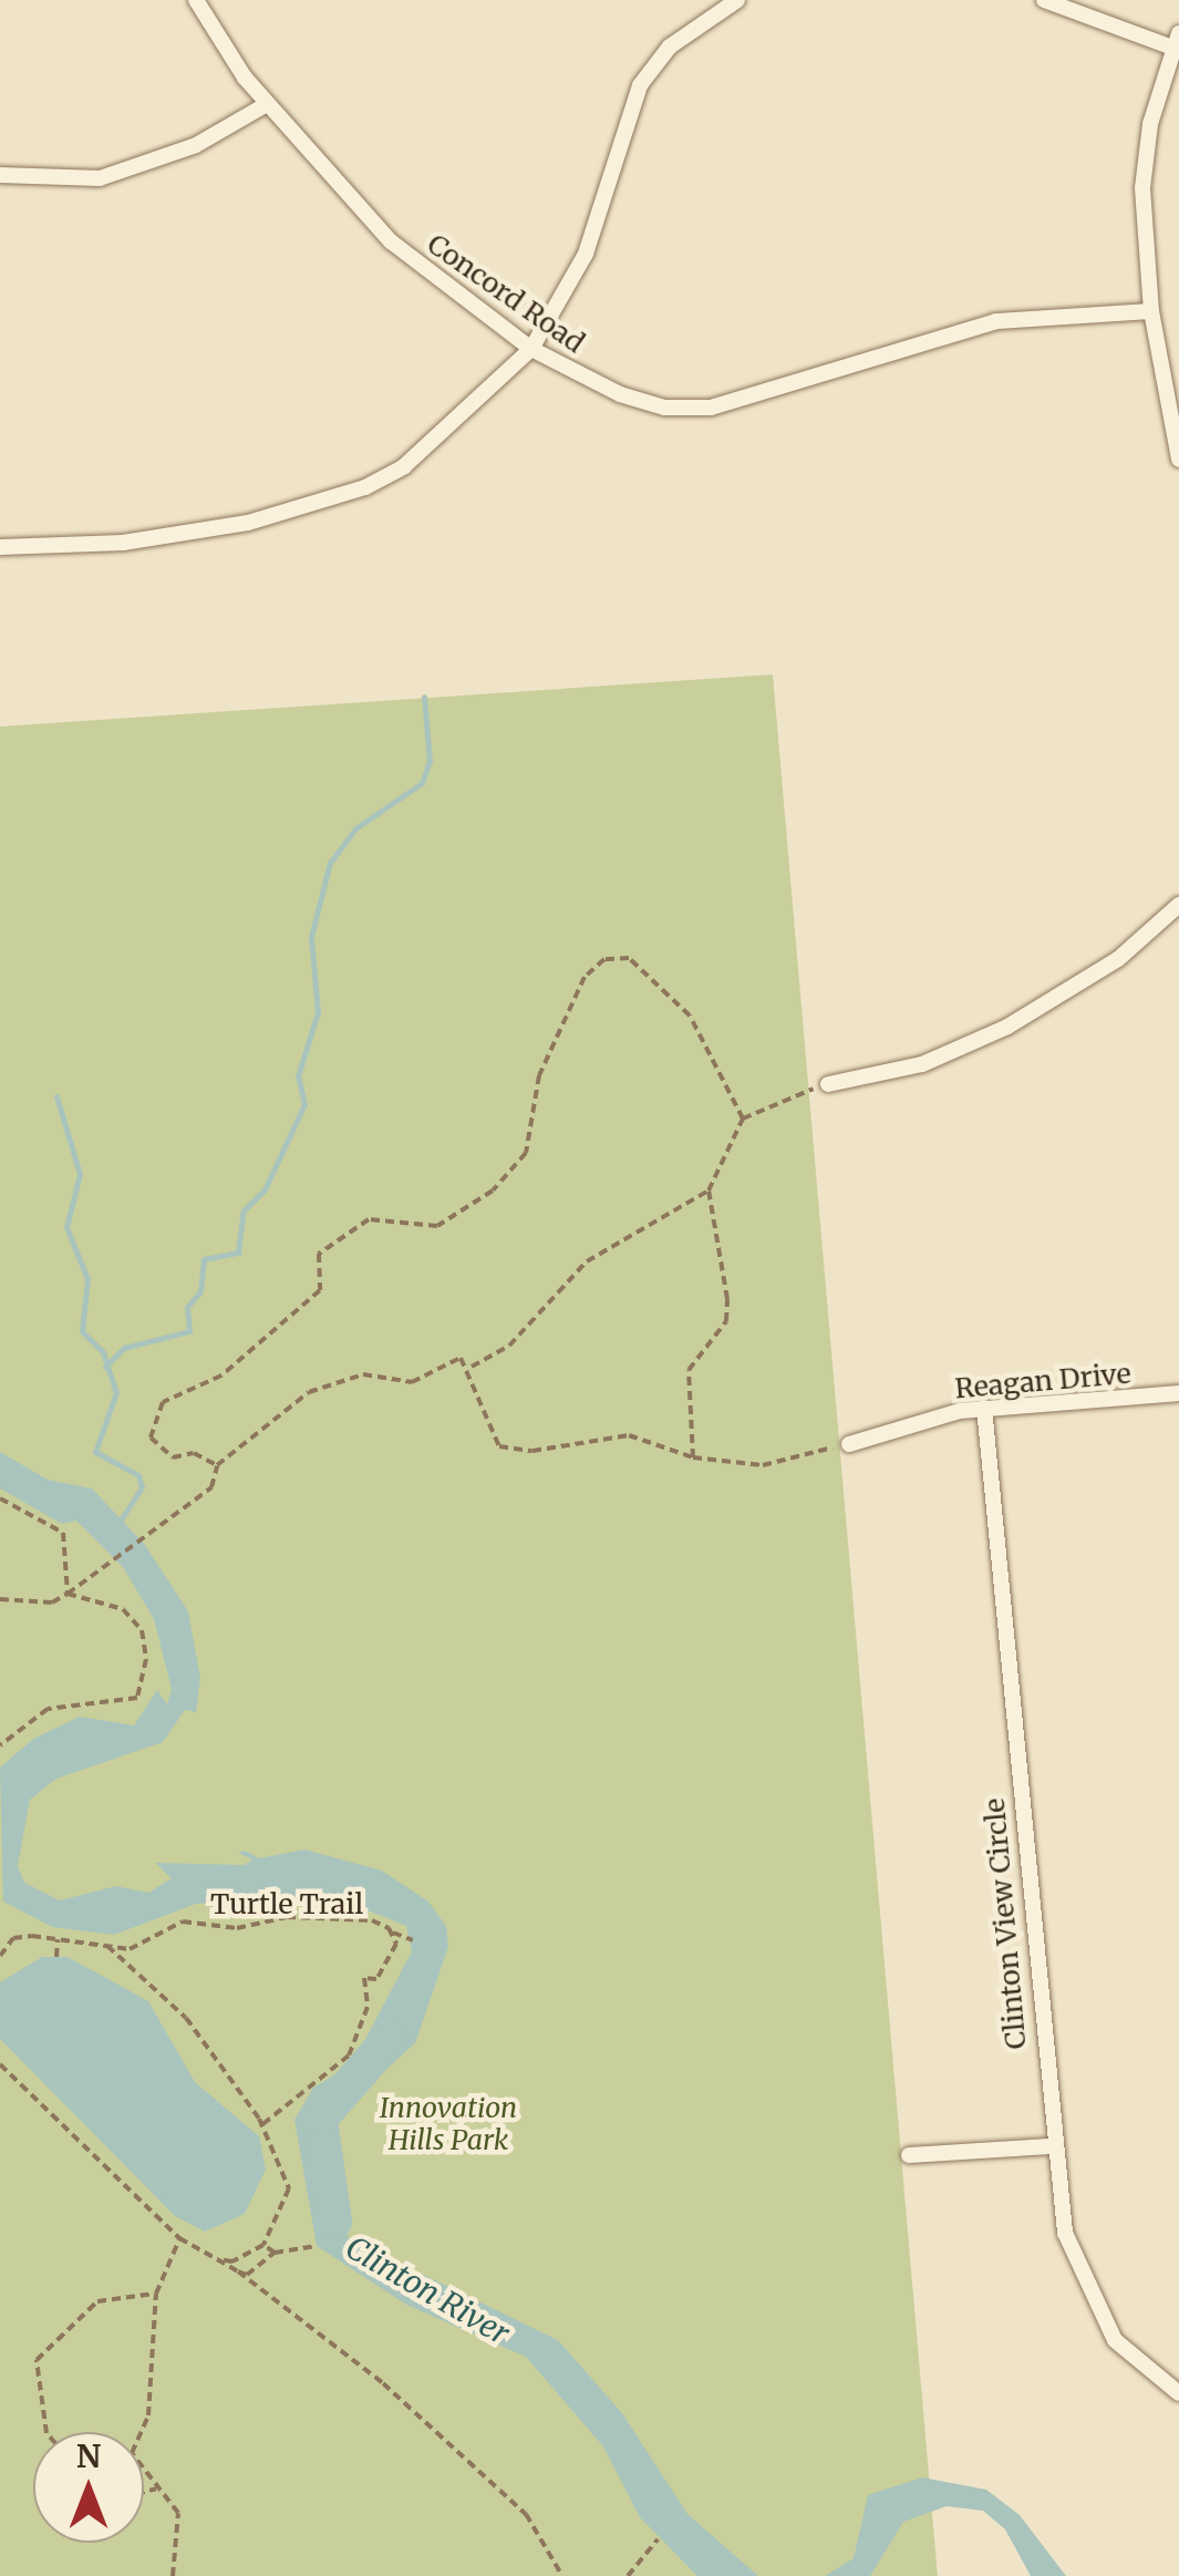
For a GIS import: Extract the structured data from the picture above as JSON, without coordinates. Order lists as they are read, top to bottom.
{
  "streets": {
    "street": ["Concord Road", "Reagan Drive", "Clinton View Circle"],
    "path": ["Turtle Trail"]
  },
  "crossings": [
    ["Reagan Drive", "Clinton View Circle"]
  ],
  "water": ["Clinton River"],
  "parks": ["Innovation Hills Park"],
  "north": "top"
}
